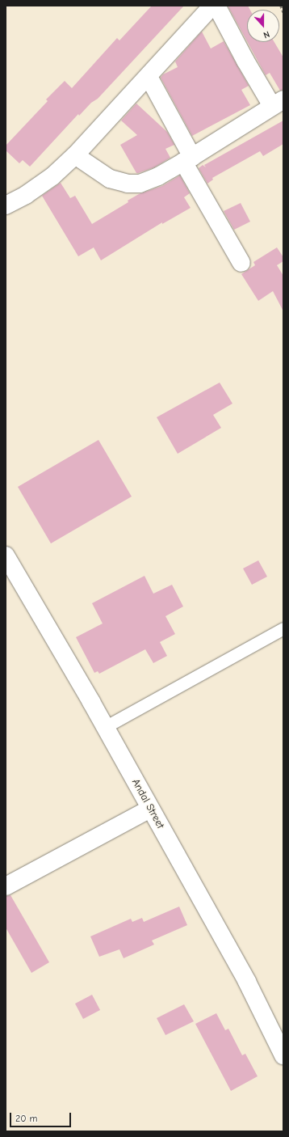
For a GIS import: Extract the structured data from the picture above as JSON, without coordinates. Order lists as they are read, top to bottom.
{
  "streets": {
    "street": ["Andal Street"]
  },
  "scale_bar": "20 m",
  "north": "bottom"
}
